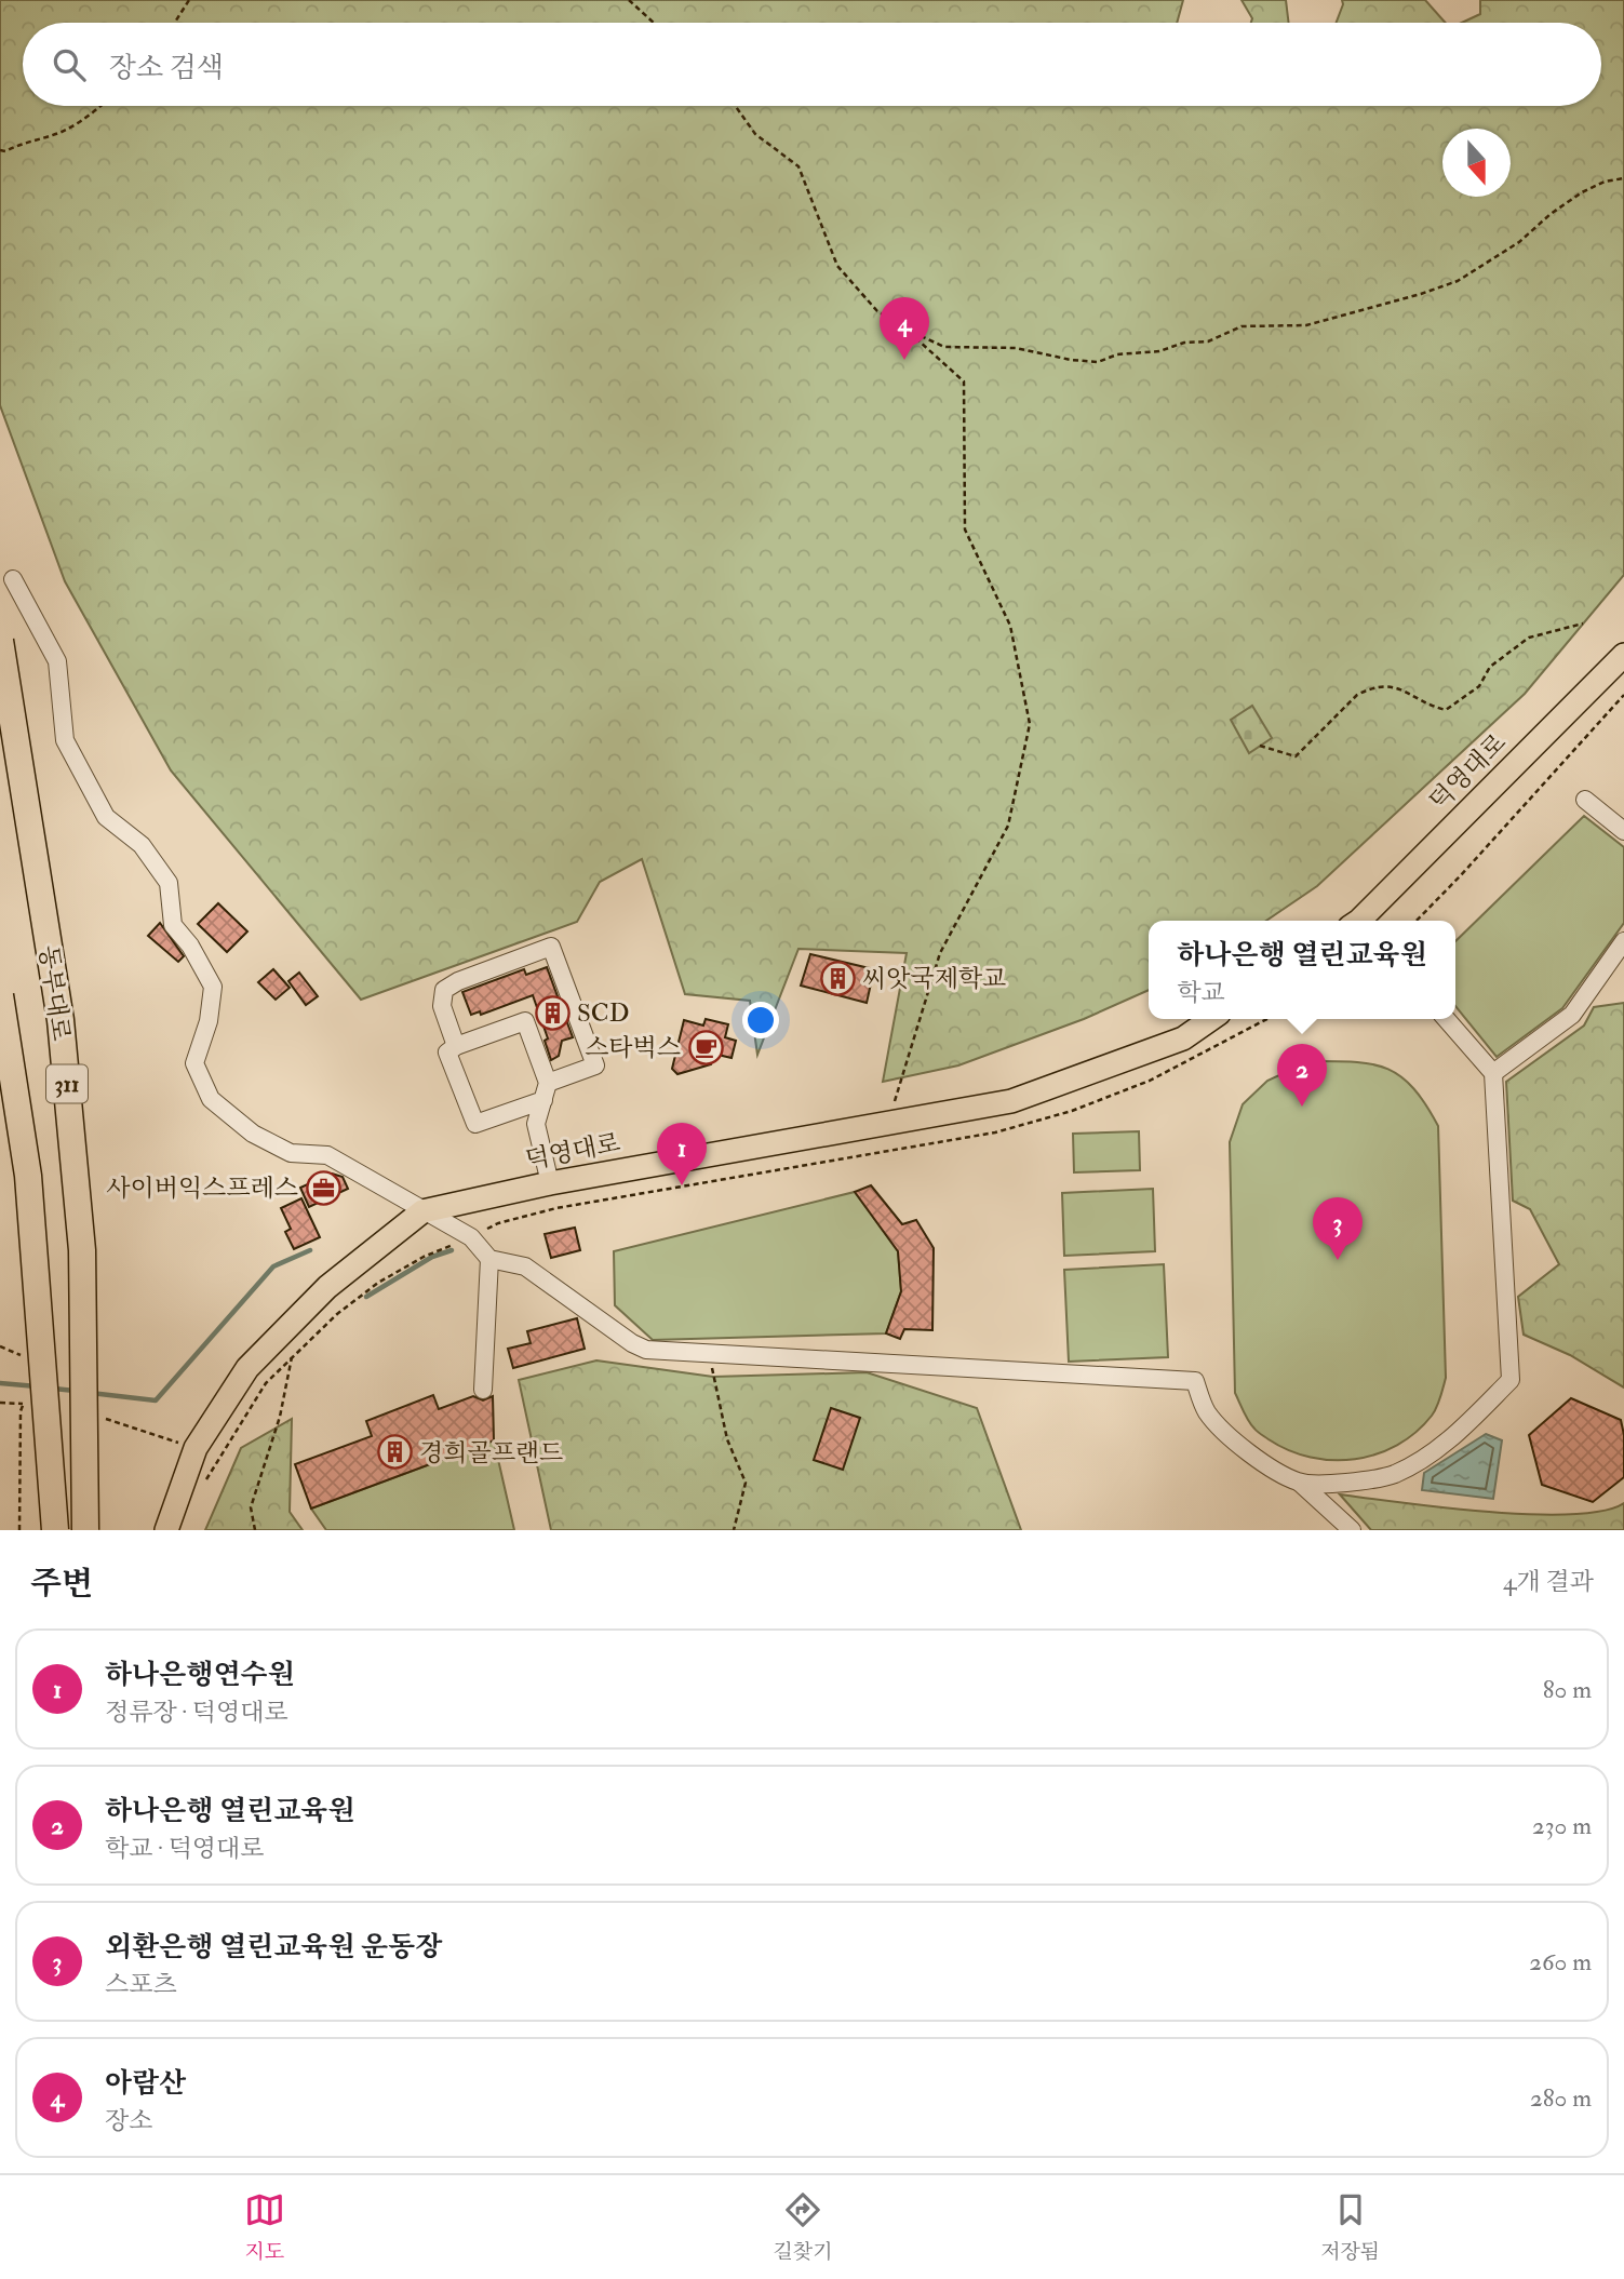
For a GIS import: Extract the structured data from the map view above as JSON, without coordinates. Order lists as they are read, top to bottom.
{
  "streets": {
    "highway": ["동부대로", "311"],
    "main road": ["덕영대로"]
  },
  "places": {
    "building": ["씨앗국제학교", "SCD", "경희골프랜드"],
    "cafe": ["스타벅스"],
    "office": ["사이버익스프레스"]
  },
  "north": "bottom",
  "page": {
    "search": "장소 검색",
    "pins": [
      "4",
      "2",
      "1",
      "3"
    ],
    "popup": ["하나은행 열린교육원", "학교"],
    "heading": ["주변", "4개 결과"],
    "list": [
      {
        "mark": "1",
        "name": "하나은행연수원",
        "note": "정류장 · 덕영대로",
        "value": "80 m"
      },
      {
        "mark": "2",
        "name": "하나은행 열린교육원",
        "note": "학교 · 덕영대로",
        "value": "230 m"
      },
      {
        "mark": "3",
        "name": "외환은행 열린교육원 운동장",
        "note": "스포츠",
        "value": "260 m"
      },
      {
        "mark": "4",
        "name": "아람산",
        "note": "장소",
        "value": "280 m"
      }
    ],
    "nav": ["지도", "길찾기", "저장됨"]
  }
}
